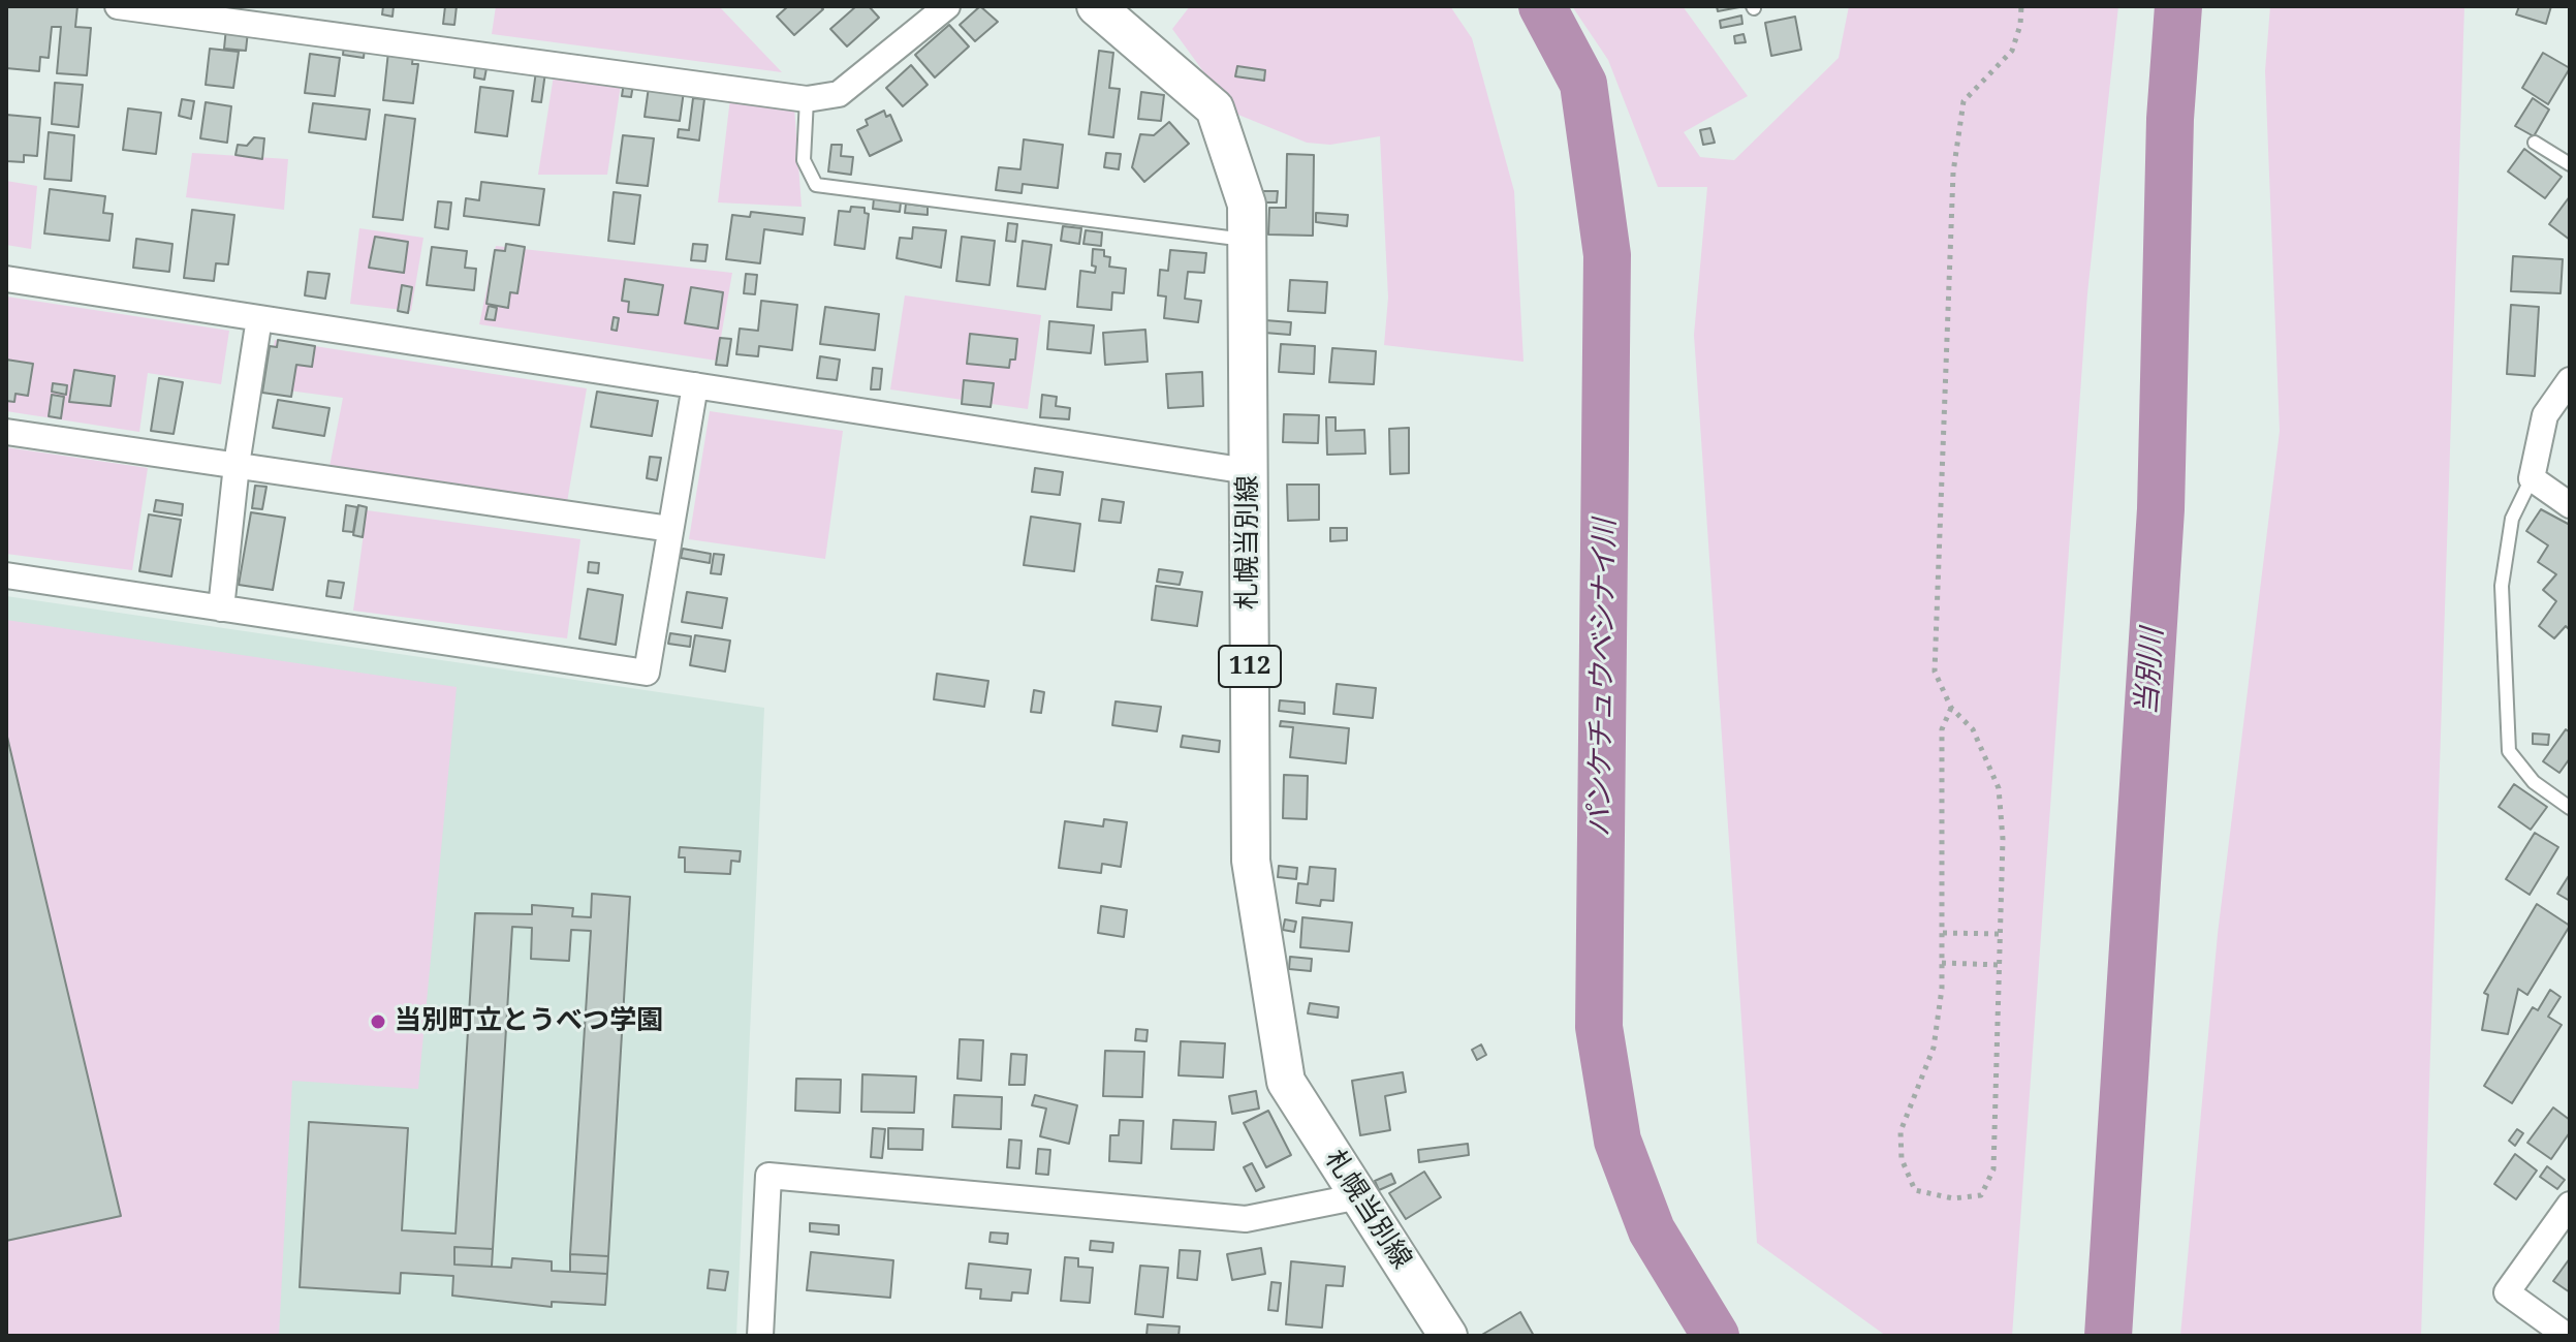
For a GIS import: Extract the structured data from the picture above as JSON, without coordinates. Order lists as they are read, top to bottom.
{
  "streets": {
    "main road": ["札幌当別線", "112"]
  },
  "water": ["当別川", "パンケチュウベシナイ川"],
  "places": ["当別町立とうべつ学園"]
}
